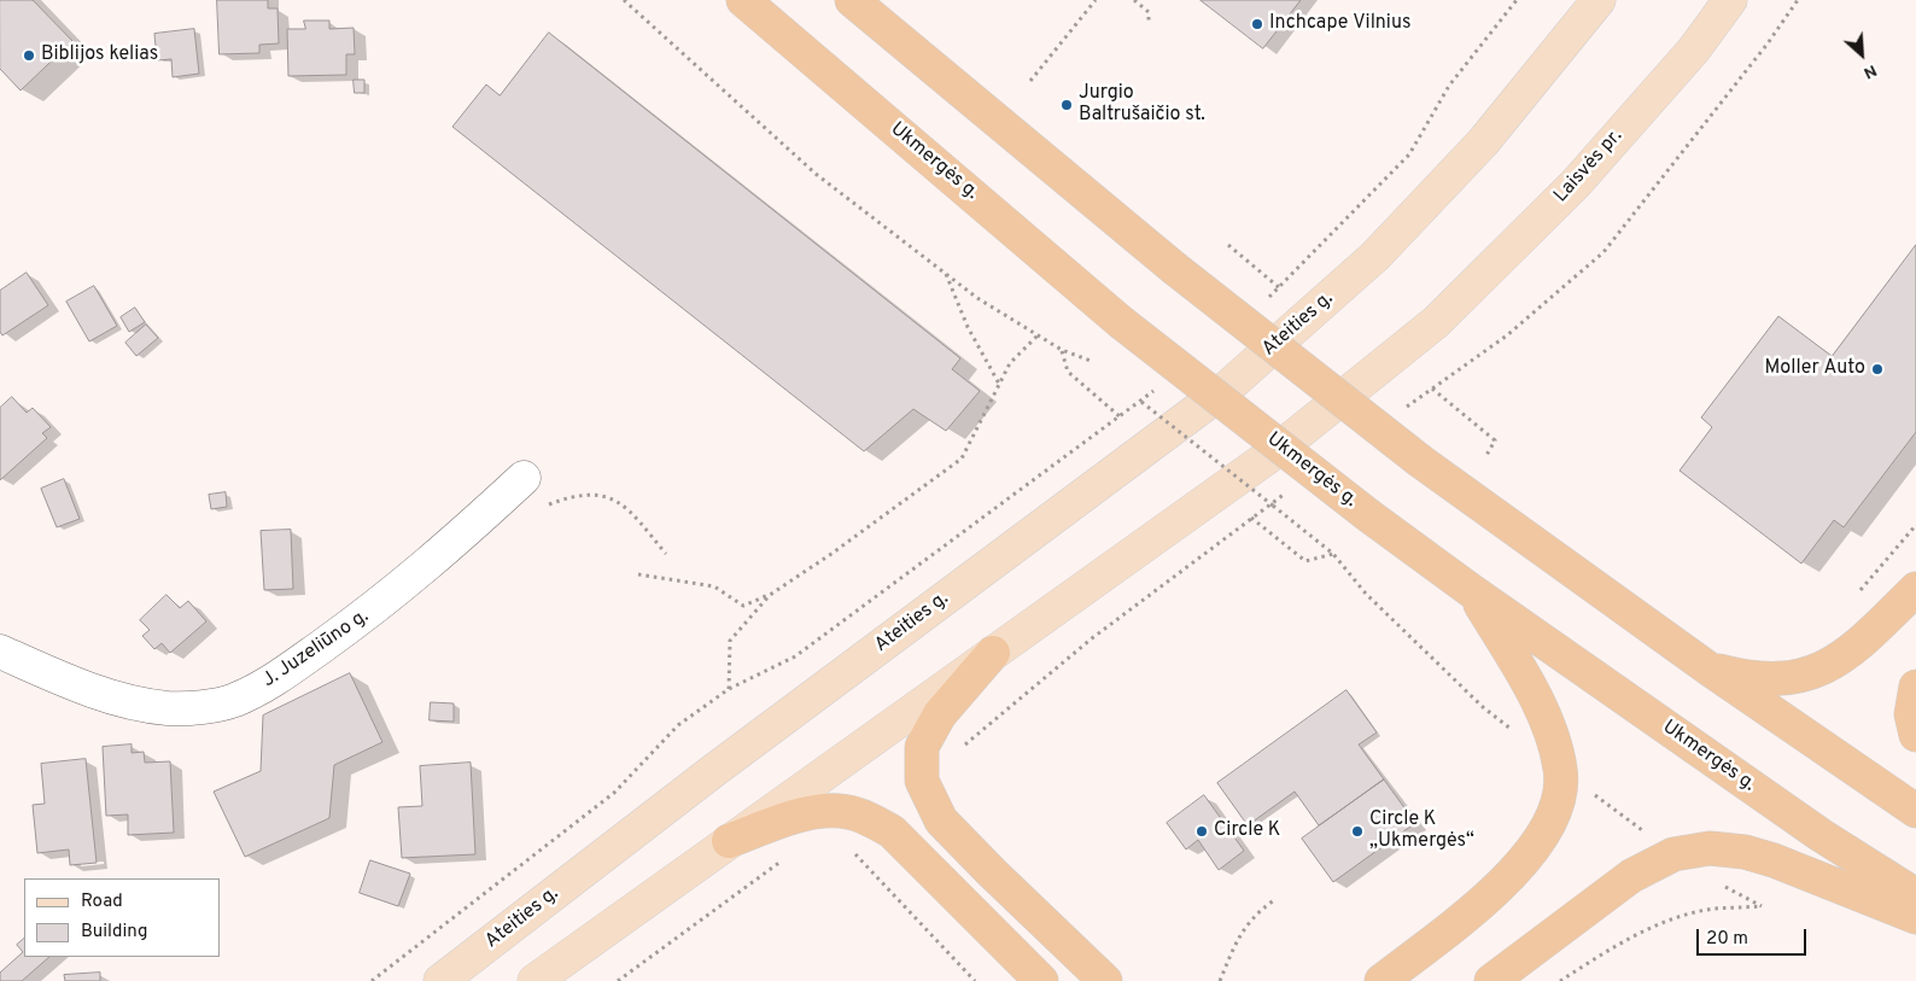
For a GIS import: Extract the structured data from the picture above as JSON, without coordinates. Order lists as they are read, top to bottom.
{
  "streets": {
    "highway": ["Ukmergės g."],
    "main road": ["Laisvės pr.", "Ateities g."],
    "street": ["J. Juzeliūno g."]
  },
  "places": [
    "Inchcape Vilnius",
    "Biblijos kelias",
    "Jurgio Baltrušaičio st.",
    "Moller Auto",
    "Circle K",
    "Circle K „Ukmergės“"
  ],
  "legend": ["Road", "Building"],
  "scale_bar": "20 m",
  "north": "bottom right"
}
